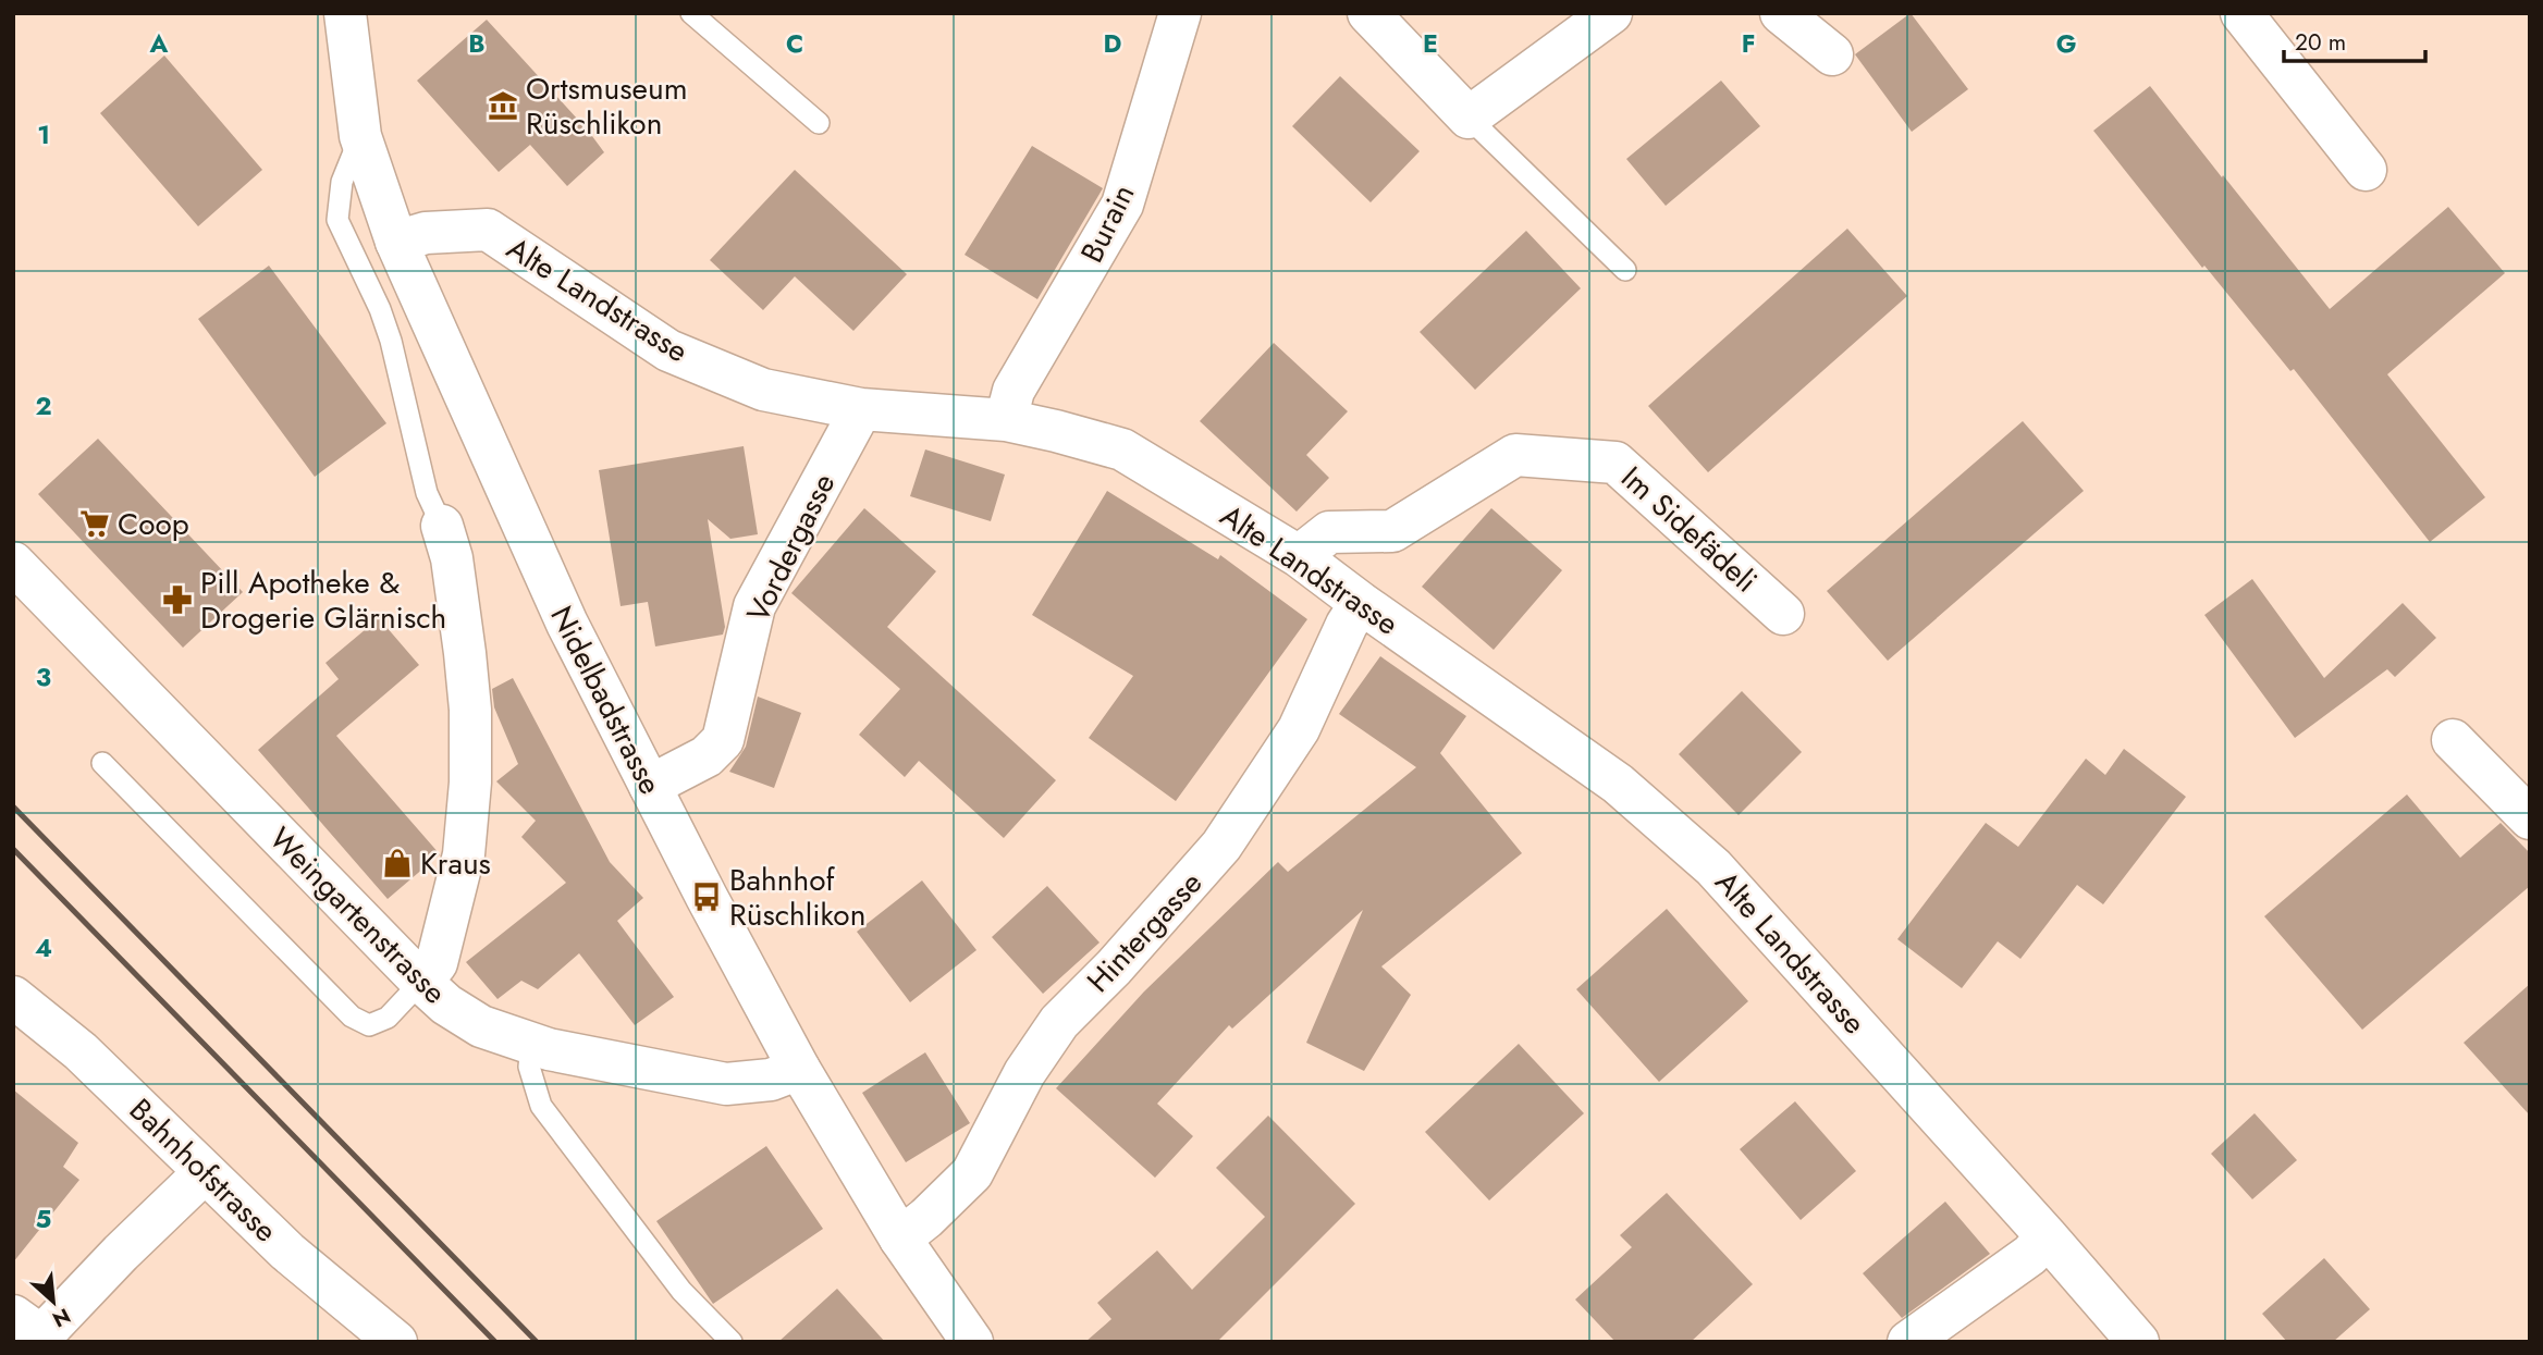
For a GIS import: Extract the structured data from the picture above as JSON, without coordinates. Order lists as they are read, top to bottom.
{
  "streets": {
    "street": [
      "Burain",
      "Alte Landstrasse",
      "Im Sidefädeli",
      "Vordergasse",
      "Nidelbadstrasse",
      "Weingartenstrasse",
      "Hintergasse",
      "Bahnhofstrasse"
    ]
  },
  "crossings": [
    ["Burain", "Alte Landstrasse"],
    ["Alte Landstrasse", "Im Sidefädeli"],
    ["Alte Landstrasse", "Vordergasse"],
    ["Alte Landstrasse", "Nidelbadstrasse"],
    ["Alte Landstrasse", "Hintergasse"],
    ["Vordergasse", "Nidelbadstrasse"],
    ["Nidelbadstrasse", "Weingartenstrasse"],
    ["Nidelbadstrasse", "Hintergasse"]
  ],
  "places": {
    "museum": ["Ortsmuseum Rüschlikon"],
    "supermarket": ["Coop"],
    "pharmacy": ["Pill Apotheke & Drogerie Glärnisch"],
    "shop": ["Kraus"],
    "bus stop": ["Bahnhof Rüschlikon"]
  },
  "scale_bar": "20 m",
  "north": "bottom right",
  "grid": {
    "columns": [
      "A",
      "B",
      "C",
      "D",
      "E",
      "F",
      "G"
    ],
    "rows": [
      "1",
      "2",
      "3",
      "4",
      "5"
    ]
  }
}
